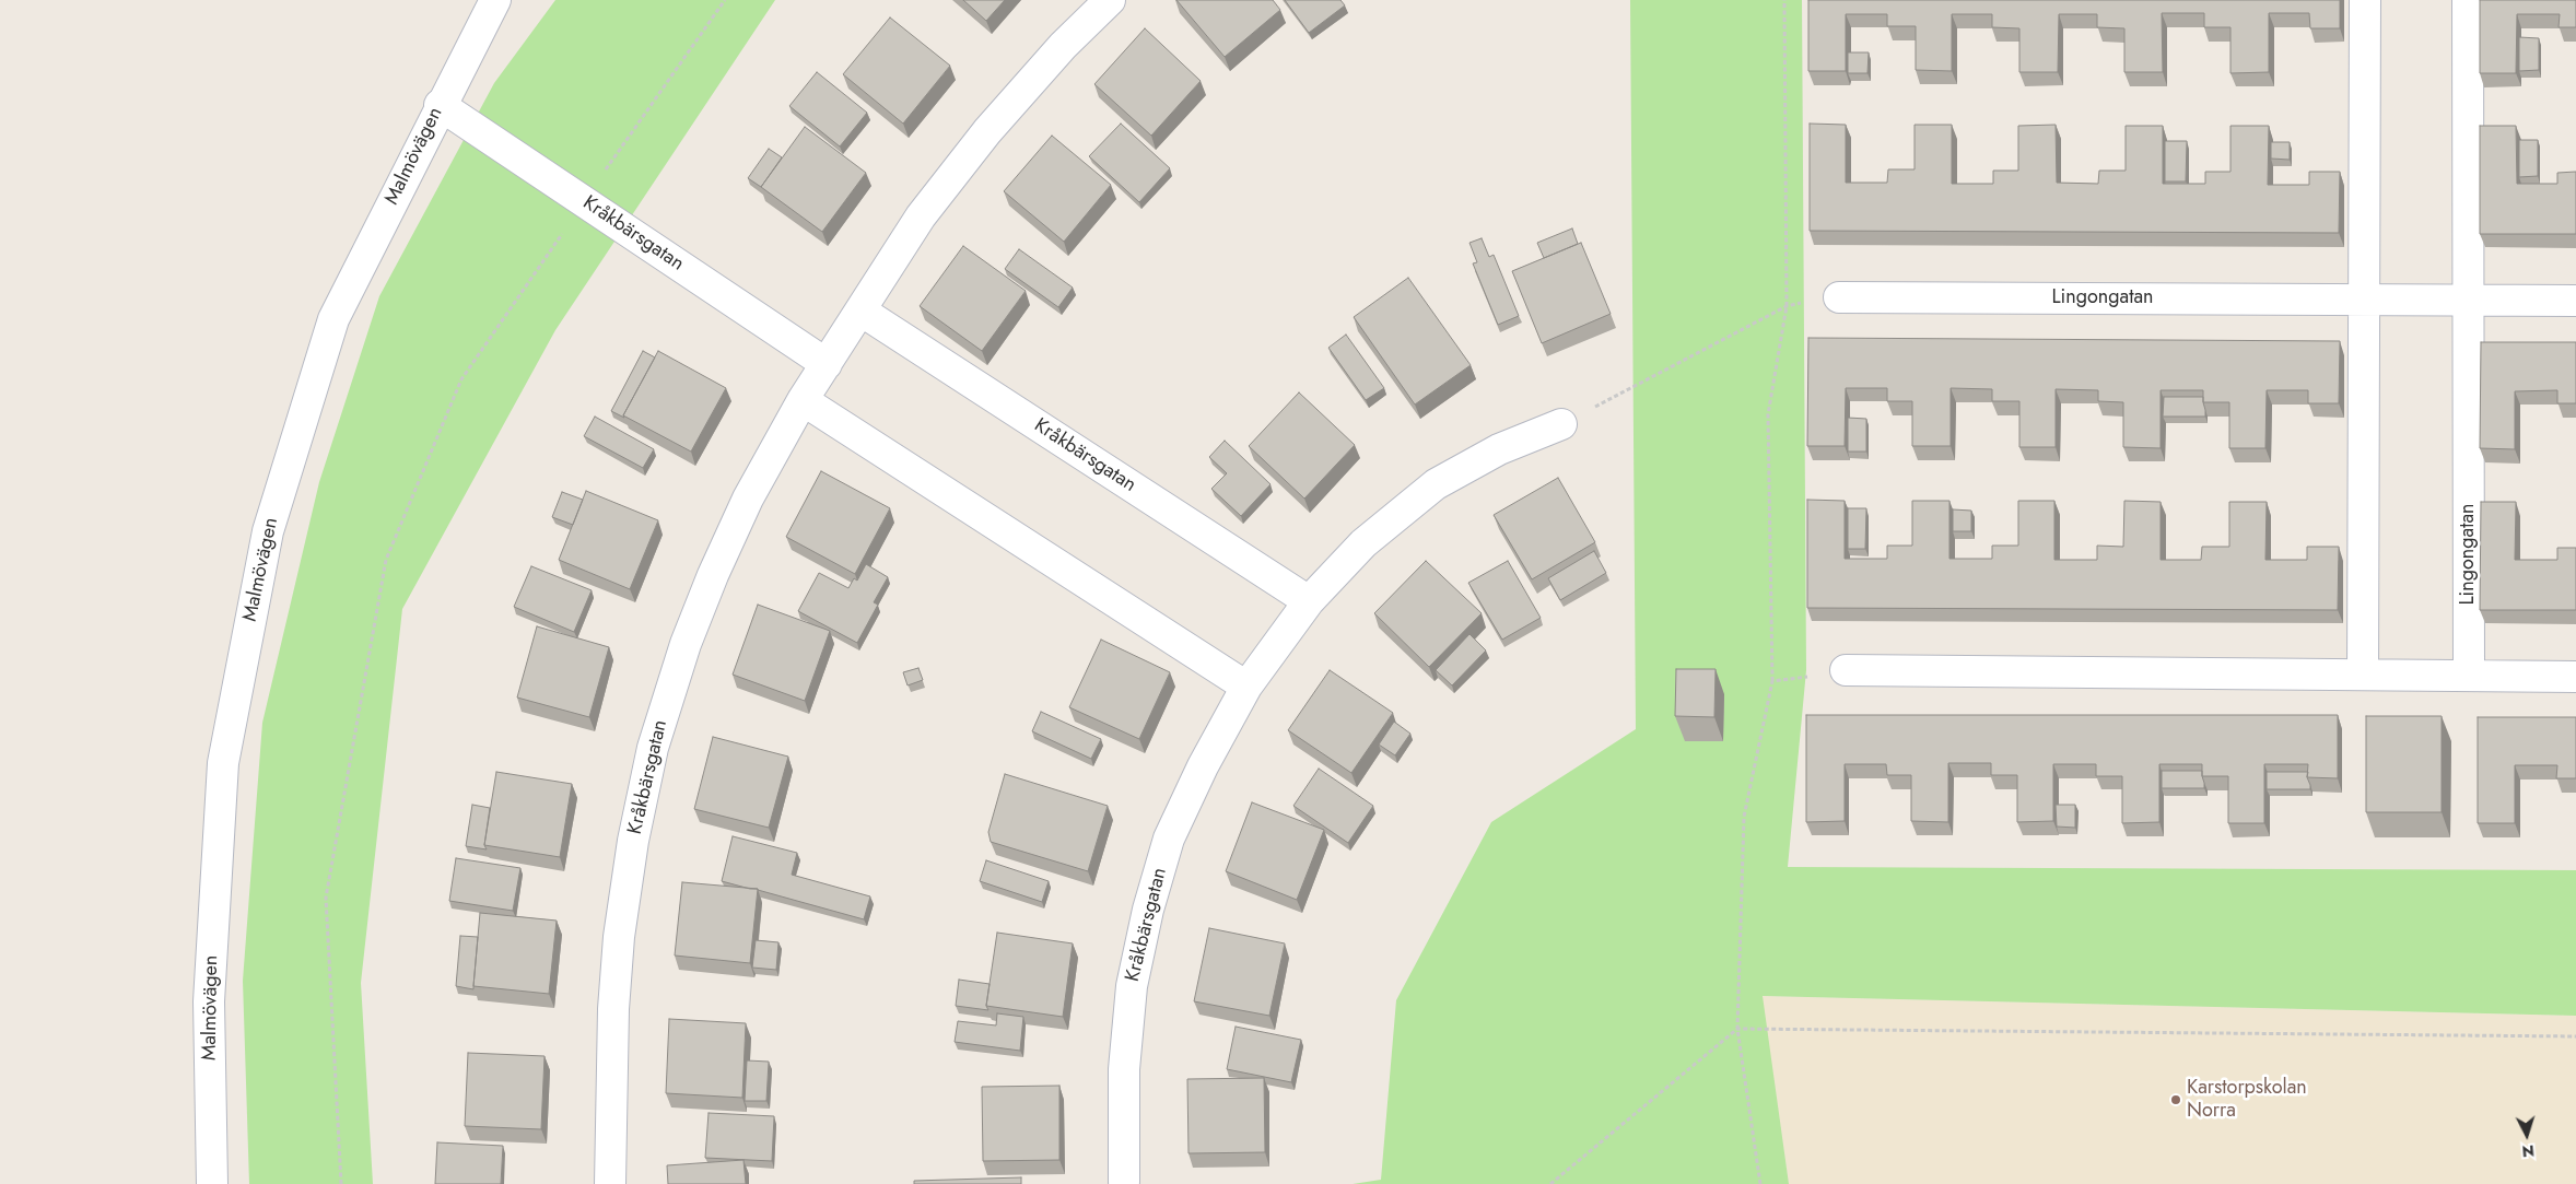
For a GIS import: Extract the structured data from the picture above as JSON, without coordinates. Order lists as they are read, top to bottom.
{
  "streets": {
    "street": ["Malmövägen", "Kråkbärsgatan", "Lingongatan"]
  },
  "crossings": [
    ["Malmövägen", "Kråkbärsgatan"]
  ],
  "places": ["Karstorpskolan Norra"],
  "north": "bottom"
}
